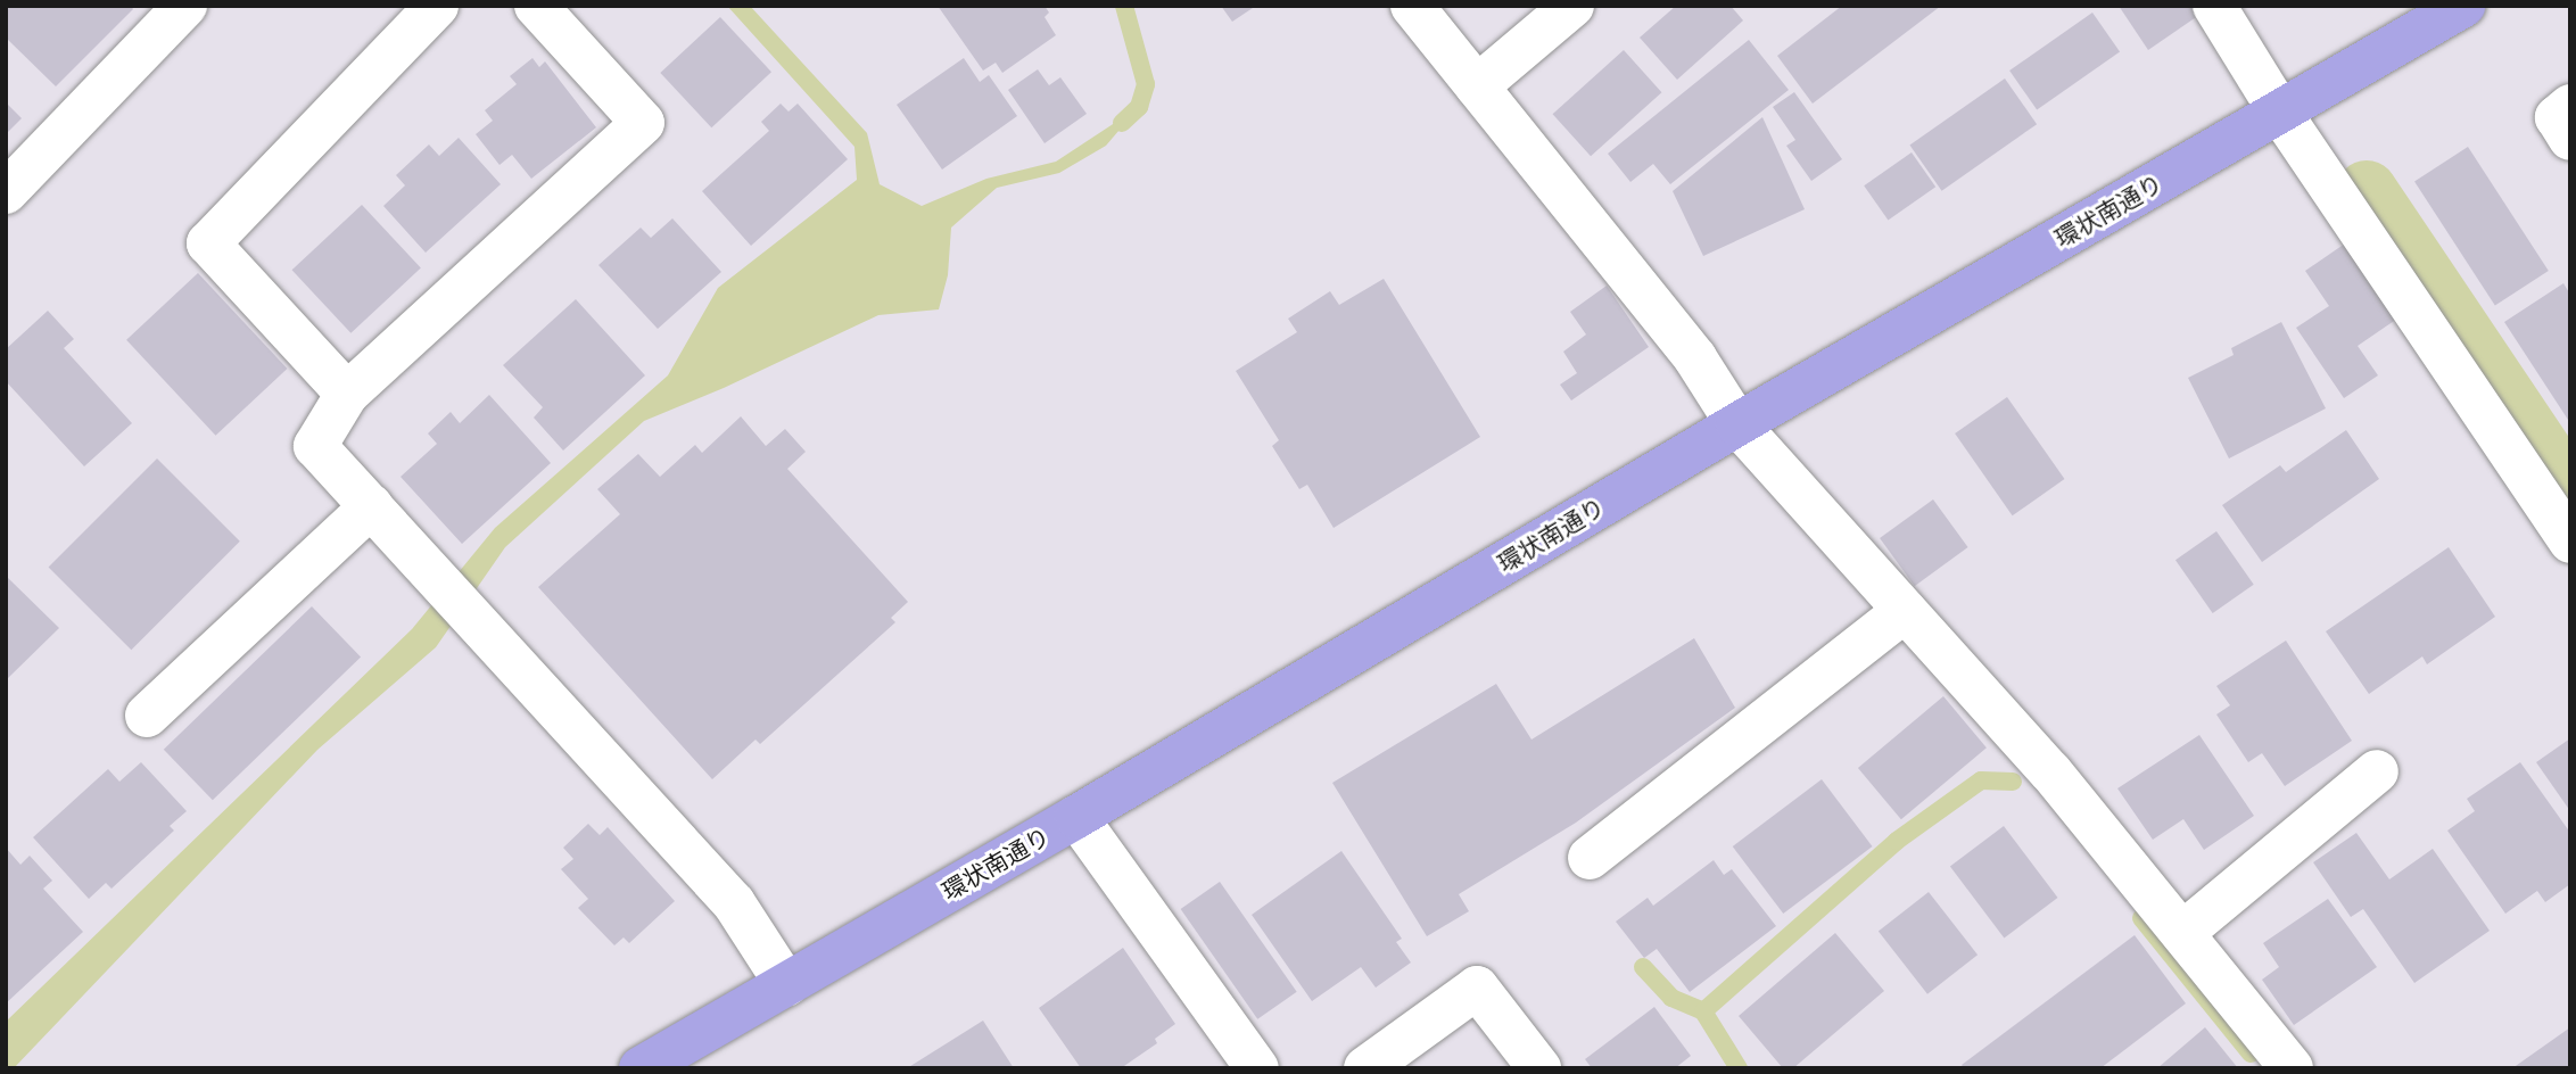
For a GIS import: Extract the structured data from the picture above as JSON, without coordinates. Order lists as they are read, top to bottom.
{
  "streets": {
    "highway": ["環状南通り"]
  }
}
